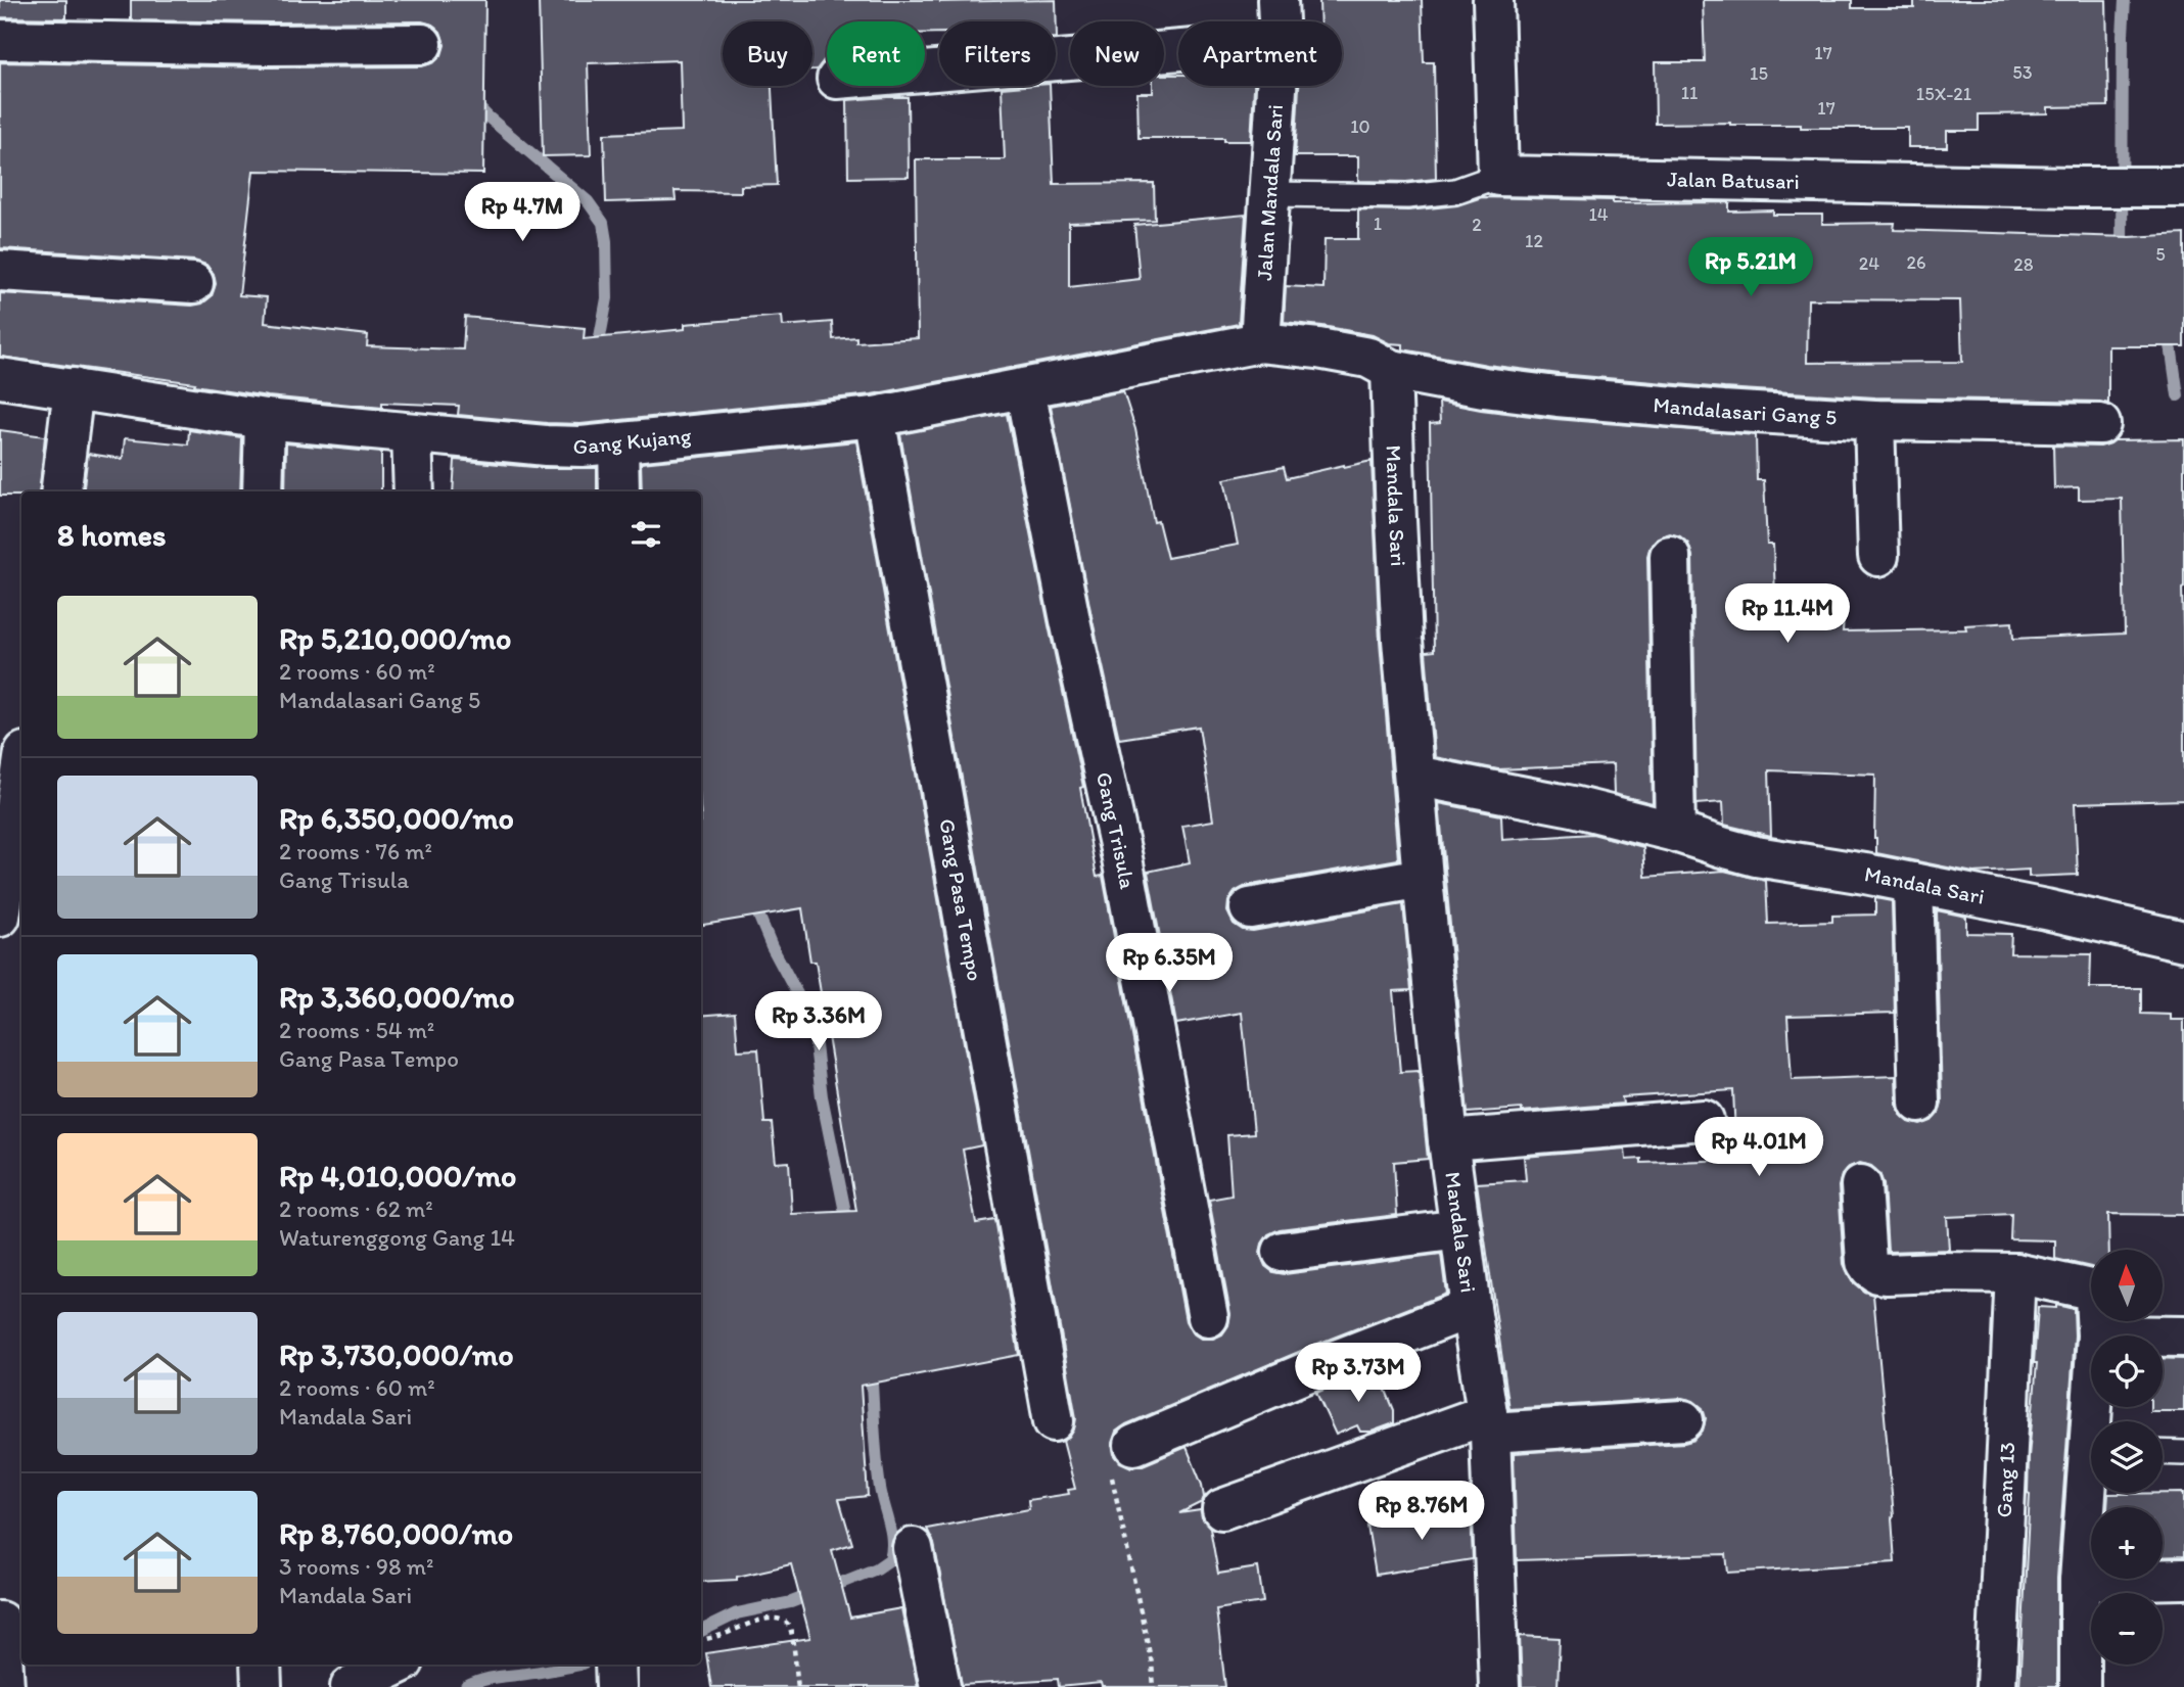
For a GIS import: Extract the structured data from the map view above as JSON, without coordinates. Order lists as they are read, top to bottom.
{
  "streets": {
    "street": [
      "Jalan Batusari",
      "Jalan Mandala Sari",
      "Mandalasari Gang 5",
      "Gang Kujang",
      "Mandala Sari",
      "Gang Trisula",
      "Gang Pasa Tempo",
      "Gang 13"
    ]
  },
  "crossings": [
    ["Jalan Mandala Sari", "Gang Kujang"],
    ["Mandalasari Gang 5", "Mandala Sari"],
    ["Gang Kujang", "Gang Trisula"],
    ["Gang Kujang", "Gang Pasa Tempo"]
  ],
  "house_numbers": [
    "17",
    "53",
    "15",
    "11",
    "15X-21",
    "17",
    "10",
    "14",
    "1",
    "2",
    "12",
    "5",
    "26",
    "24",
    "28"
  ],
  "north": "top",
  "page": {
    "chip": [
      "Buy",
      "Rent",
      "Filters",
      "New",
      "Apartment"
    ],
    "price": [
      "Rp 4.7M",
      "Rp 5.21M",
      "Rp 11.4M",
      "Rp 6.35M",
      "Rp 3.36M",
      "Rp 4.01M",
      "Rp 3.73M",
      "Rp 8.76M"
    ],
    "heading": "8 homes",
    "list": [
      {
        "name": "Rp 5,210,000/mo",
        "note": "2 rooms · 60 m² · Mandalasari Gang 5"
      },
      {
        "name": "Rp 6,350,000/mo",
        "note": "2 rooms · 76 m² · Gang Trisula"
      },
      {
        "name": "Rp 3,360,000/mo",
        "note": "2 rooms · 54 m² · Gang Pasa Tempo"
      },
      {
        "name": "Rp 4,010,000/mo",
        "note": "2 rooms · 62 m² · Waturenggong Gang 14"
      },
      {
        "name": "Rp 3,730,000/mo",
        "note": "2 rooms · 60 m² · Mandala Sari"
      },
      {
        "name": "Rp 8,760,000/mo",
        "note": "3 rooms · 98 m² · Mandala Sari"
      }
    ],
    "map_buttons": ["+", "−"]
  }
}
